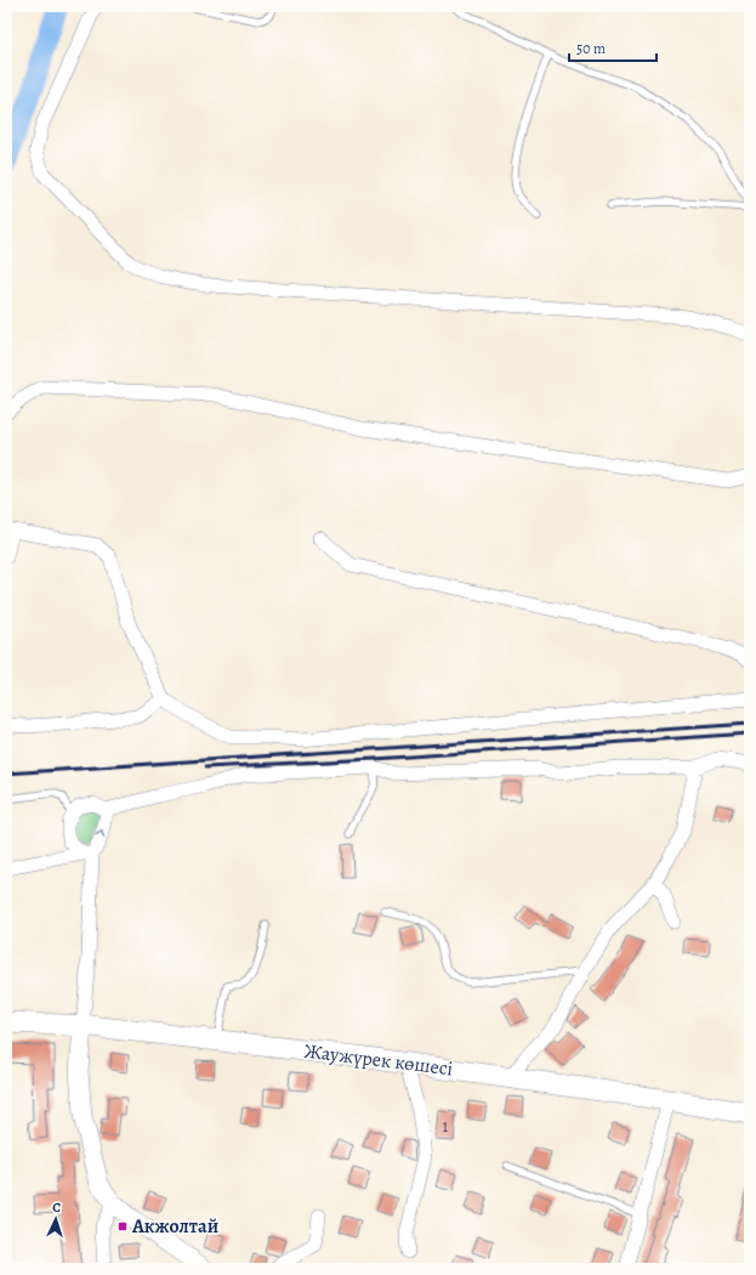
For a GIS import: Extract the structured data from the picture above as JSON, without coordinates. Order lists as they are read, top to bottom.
{
  "streets": {
    "main road": ["Жаужүрек көшесі"]
  },
  "places": {
    "transit": ["Акжолтай"]
  },
  "house_numbers": ["1"],
  "scale_bar": "50 m",
  "north": "top"
}
